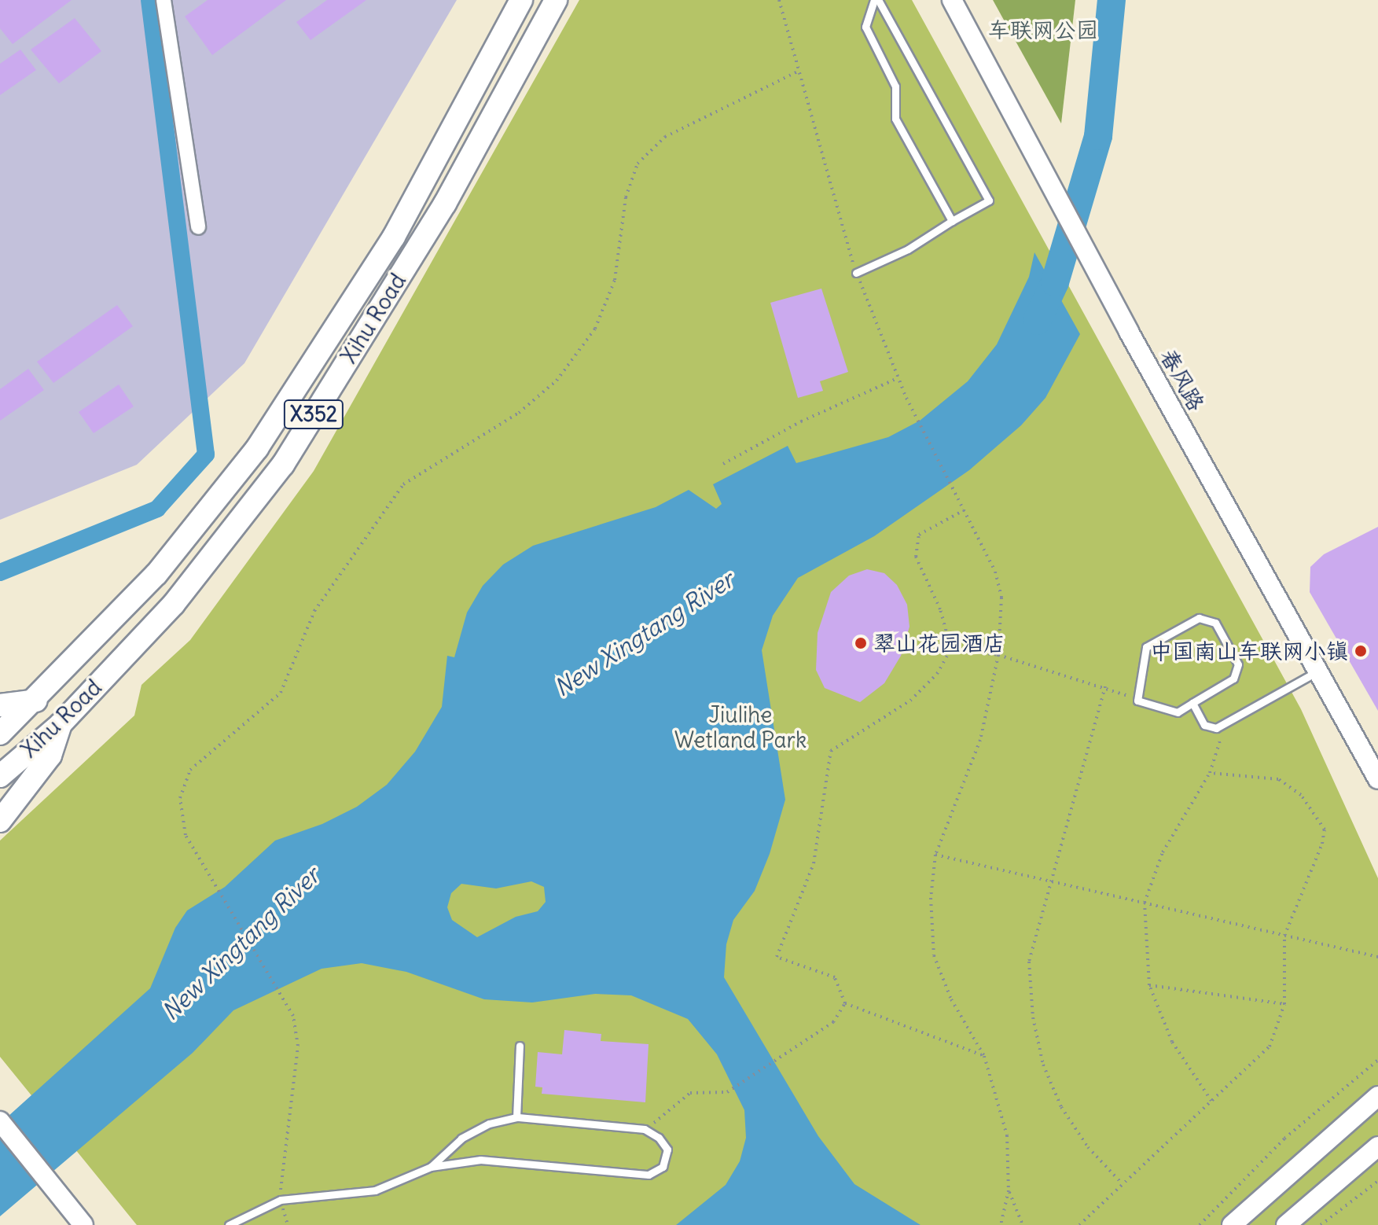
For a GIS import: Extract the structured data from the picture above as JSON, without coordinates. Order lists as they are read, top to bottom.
{
  "streets": {
    "main road": ["Xihu Road", "春风路", "X352"]
  },
  "water": ["New Xingtang River"],
  "parks": ["车联网公园", "Jiulihe Wetland Park"],
  "places": ["翠山花园酒店", "中国南山车联网小镇"]
}
